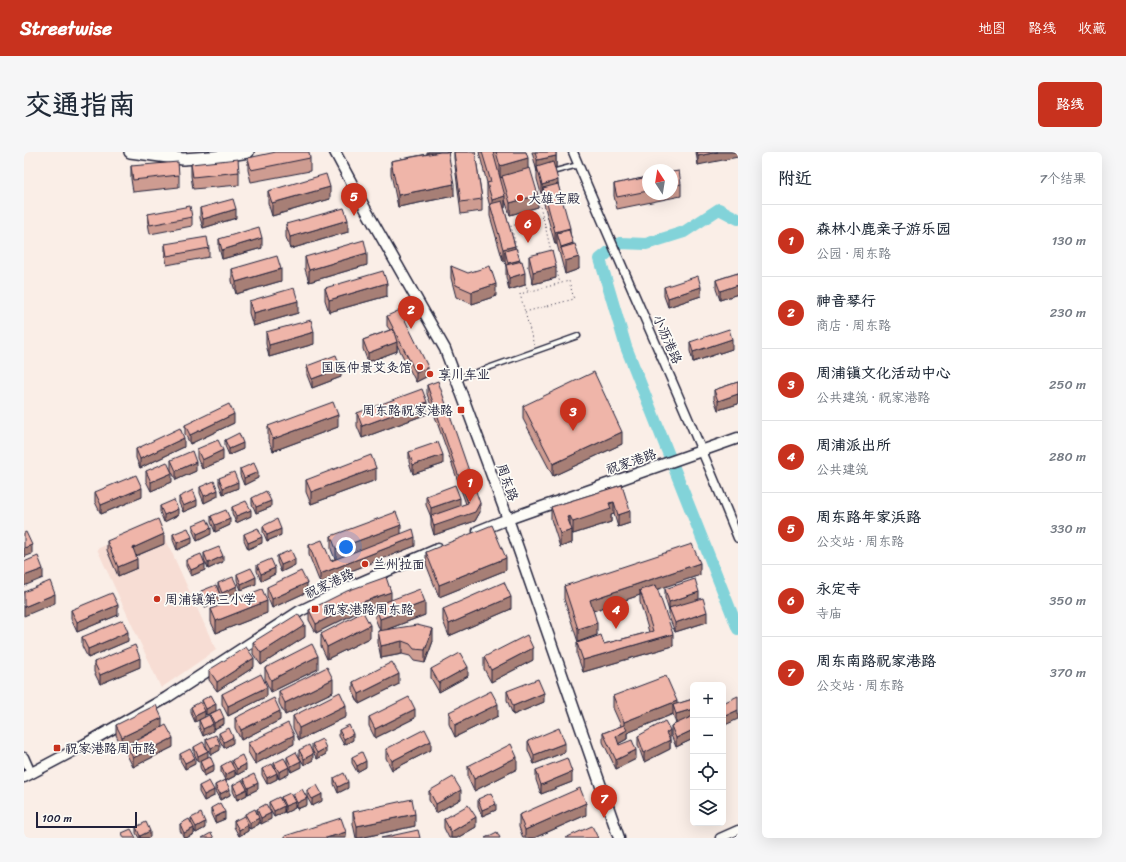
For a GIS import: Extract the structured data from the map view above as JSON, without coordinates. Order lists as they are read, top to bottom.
{
  "streets": {
    "street": ["小沥港路", "祝家港路", "周东路"]
  },
  "crossings": [
    ["小沥港路", "祝家港路"],
    ["祝家港路", "周东路"]
  ],
  "places": {
    "other": [
      "大雄宝殿",
      "国医仲景艾灸馆",
      "享川车业",
      "兰州拉面",
      "周浦镇第三小学"
    ],
    "transit": ["周东路祝家港路", "祝家港路周东路", "祝家港路周市路"]
  },
  "scale_bar": "100 m",
  "north": "top",
  "page": {
    "header": "Streetwise",
    "nav": ["地图", "路线", "收藏"],
    "title": "交通指南",
    "buttons": "路线",
    "heading": ["附近", "7个结果"],
    "pins": [
      "5",
      "6",
      "2",
      "3",
      "1",
      "4",
      "7"
    ],
    "list": [
      {
        "mark": "1",
        "name": "森林小鹿亲子游乐园",
        "note": "公园 · 周东路",
        "value": "130 m"
      },
      {
        "mark": "2",
        "name": "神音琴行",
        "note": "商店 · 周东路",
        "value": "230 m"
      },
      {
        "mark": "3",
        "name": "周浦镇文化活动中心",
        "note": "公共建筑 · 祝家港路",
        "value": "250 m"
      },
      {
        "mark": "4",
        "name": "周浦派出所",
        "note": "公共建筑",
        "value": "280 m"
      },
      {
        "mark": "5",
        "name": "周东路年家浜路",
        "note": "公交站 · 周东路",
        "value": "330 m"
      },
      {
        "mark": "6",
        "name": "永定寺",
        "note": "寺庙",
        "value": "350 m"
      },
      {
        "mark": "7",
        "name": "周东南路祝家港路",
        "note": "公交站 · 周东路",
        "value": "370 m"
      }
    ],
    "map_buttons": ["+", "−"],
    "scale": "100 m"
  }
}
